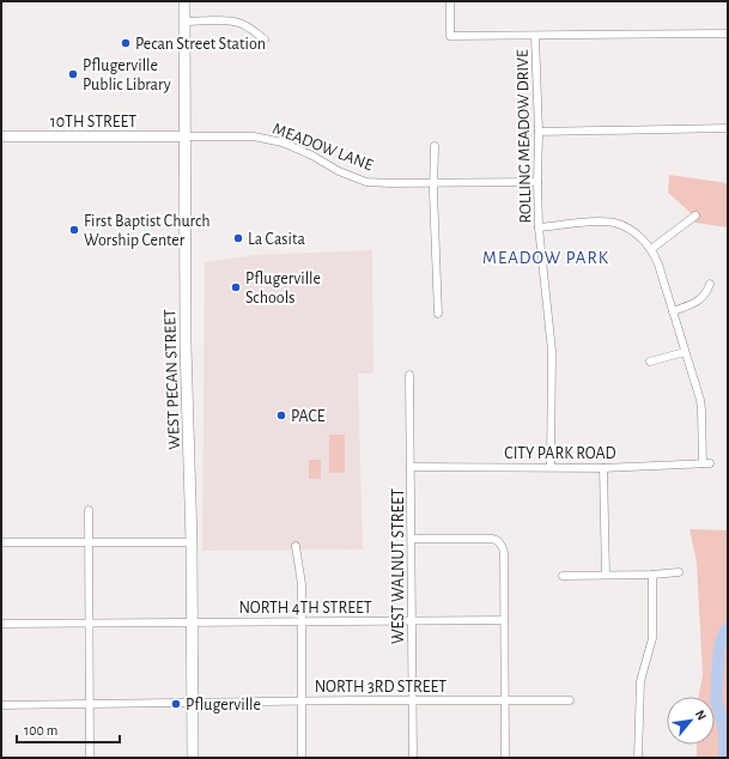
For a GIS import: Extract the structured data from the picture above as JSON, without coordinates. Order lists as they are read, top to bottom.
{
  "streets": {
    "main road": ["WEST PECAN STREET"],
    "street": [
      "10TH STREET",
      "ROLLING MEADOW DRIVE",
      "MEADOW LANE",
      "CITY PARK ROAD",
      "WEST WALNUT STREET",
      "NORTH 4TH STREET",
      "NORTH 3RD STREET"
    ]
  },
  "crossings": [
    ["10TH STREET", "MEADOW LANE"],
    ["10TH STREET", "WEST PECAN STREET"],
    ["ROLLING MEADOW DRIVE", "MEADOW LANE"],
    ["ROLLING MEADOW DRIVE", "CITY PARK ROAD"],
    ["MEADOW LANE", "WEST PECAN STREET"],
    ["WEST PECAN STREET", "NORTH 4TH STREET"],
    ["WEST PECAN STREET", "NORTH 3RD STREET"],
    ["CITY PARK ROAD", "WEST WALNUT STREET"],
    ["WEST WALNUT STREET", "NORTH 4TH STREET"],
    ["WEST WALNUT STREET", "NORTH 3RD STREET"]
  ],
  "districts": ["MEADOW PARK"],
  "places": [
    "Pecan Street Station",
    "Pflugerville Public Library",
    "First Baptist Church Worship Center",
    "La Casita",
    "Pflugerville Schools",
    "PACE",
    "Pflugerville"
  ],
  "scale_bar": "100 m",
  "north": "top right"
}
